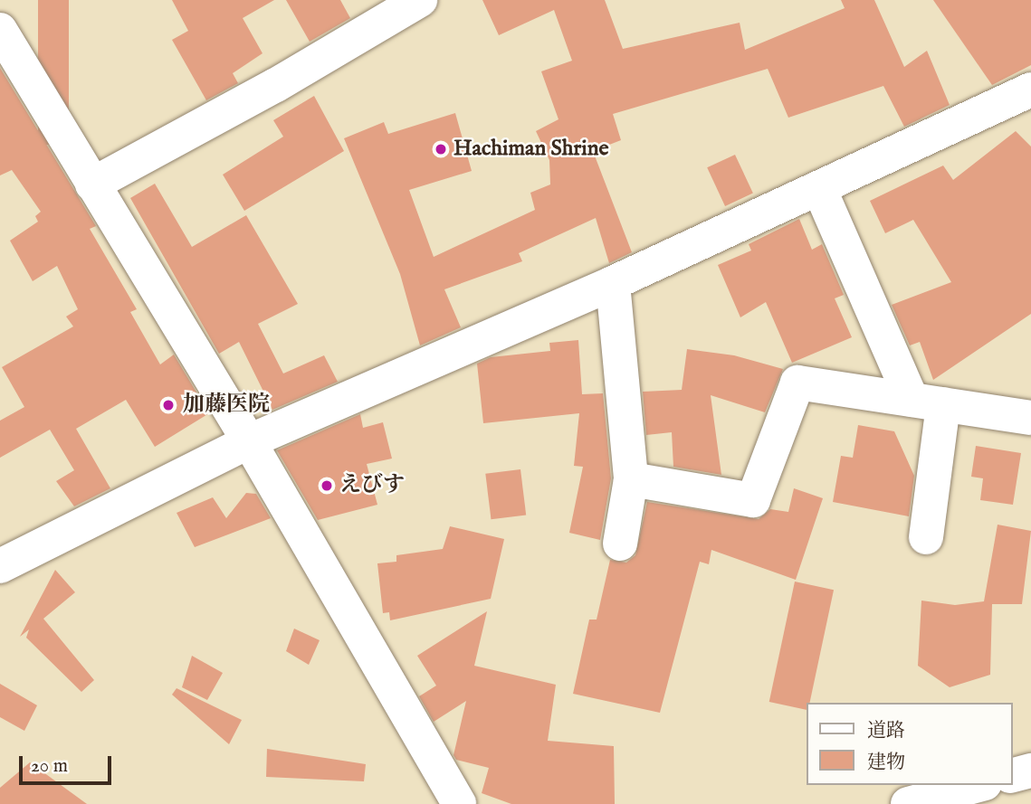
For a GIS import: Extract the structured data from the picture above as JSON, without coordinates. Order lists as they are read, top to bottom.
{
  "places": ["Hachiman Shrine", "加藤医院", "えびす"],
  "legend": ["道路", "建物"],
  "scale_bar": "20 m"
}
